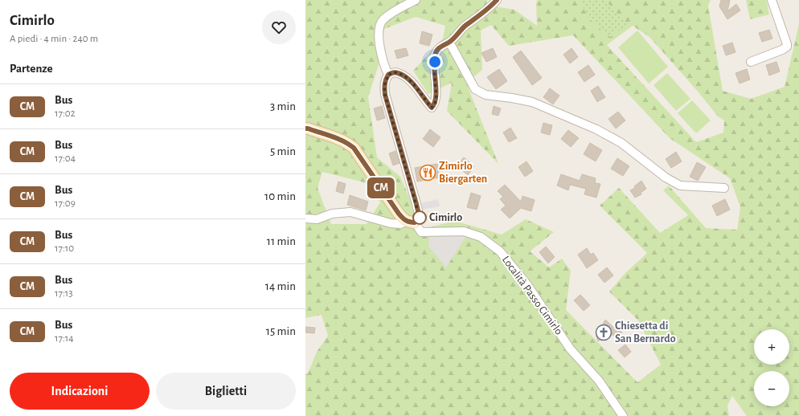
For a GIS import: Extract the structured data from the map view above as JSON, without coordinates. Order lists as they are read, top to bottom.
{
  "streets": {
    "street": ["Località Passo Cimirlo"]
  },
  "places": {
    "restaurant": ["Zimirlo Biergarten"],
    "other": ["Cimirlo"],
    "church": ["Chiesetta di San Bernardo"]
  },
  "lines": ["bus line CM"],
  "page": {
    "heading": [
      ["Cimirlo", "A piedi · 4 min · 240 m"],
      "Partenze"
    ],
    "on_map": "CM",
    "list": [
      {
        "mark": "CM",
        "name": "Bus",
        "note": "17:02",
        "value": "3 min"
      },
      {
        "mark": "CM",
        "name": "Bus",
        "note": "17:04",
        "value": "5 min"
      },
      {
        "mark": "CM",
        "name": "Bus",
        "note": "17:09",
        "value": "10 min"
      },
      {
        "mark": "CM",
        "name": "Bus",
        "note": "17:10",
        "value": "11 min"
      },
      {
        "mark": "CM",
        "name": "Bus",
        "note": "17:13",
        "value": "14 min"
      },
      {
        "mark": "CM",
        "name": "Bus",
        "note": "17:14",
        "value": "15 min"
      }
    ],
    "map_buttons": ["+", "−"],
    "buttons": ["Indicazioni", "Biglietti"]
  }
}
